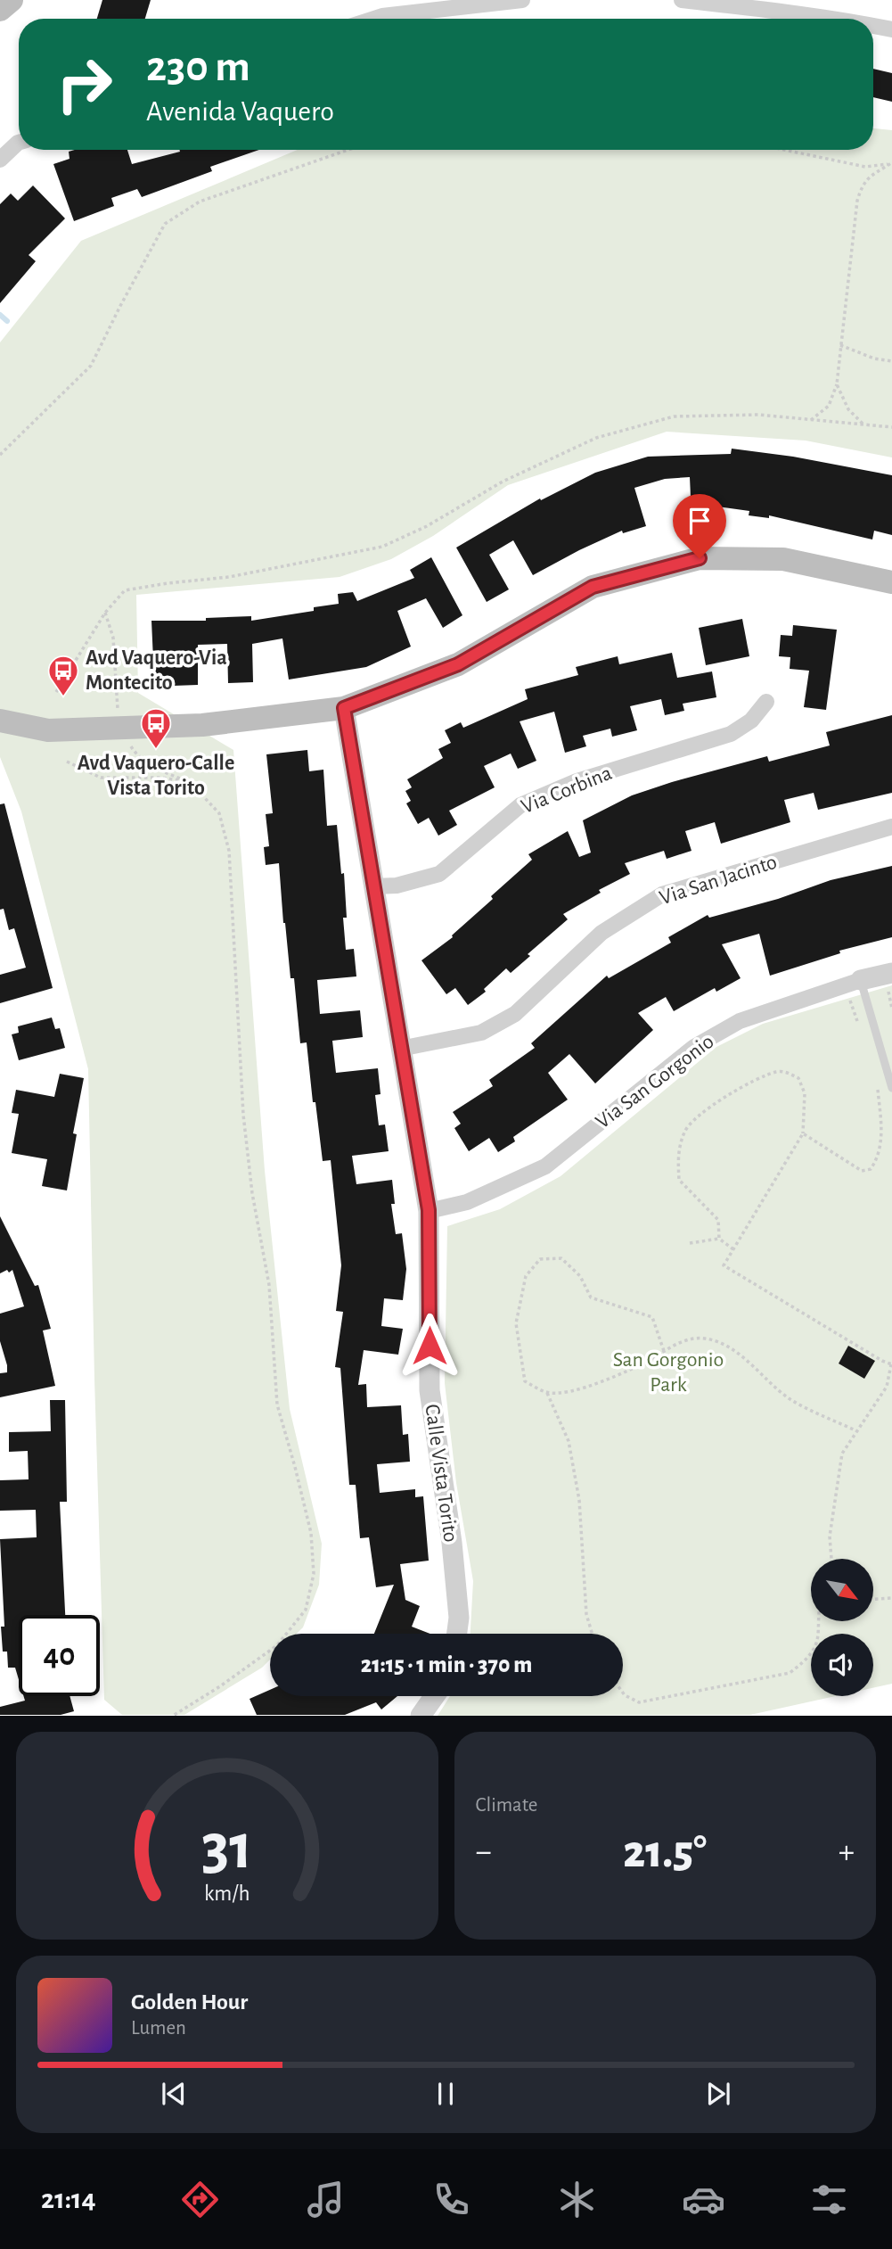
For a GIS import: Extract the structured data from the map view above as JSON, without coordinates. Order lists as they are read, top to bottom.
{
  "streets": {
    "street": [
      "Via Corbina",
      "Via San Jacinto",
      "Via San Gorgonio",
      "Calle Vista Torito"
    ]
  },
  "crossings": [
    ["Via Corbina", "Calle Vista Torito"],
    ["Via San Jacinto", "Calle Vista Torito"],
    ["Via San Gorgonio", "Calle Vista Torito"]
  ],
  "parks": ["San Gorgonio Park"],
  "places": {
    "bus stop": ["Avd Vaquero-Via Montecito", "Avd Vaquero-Calle Vista Torito"]
  },
  "north": "bottom right",
  "page": {
    "turn": ["230 m", "Avenida Vaquero"],
    "limit": "40",
    "trip": "21:15 · 1 min · 370 m",
    "tile": "Climate",
    "heat": ["−", "21.5°", "+"],
    "song": ["Golden Hour", "Lumen"],
    "tabs": "21:14",
    "gauge": ["31", "km/h"]
  }
}
